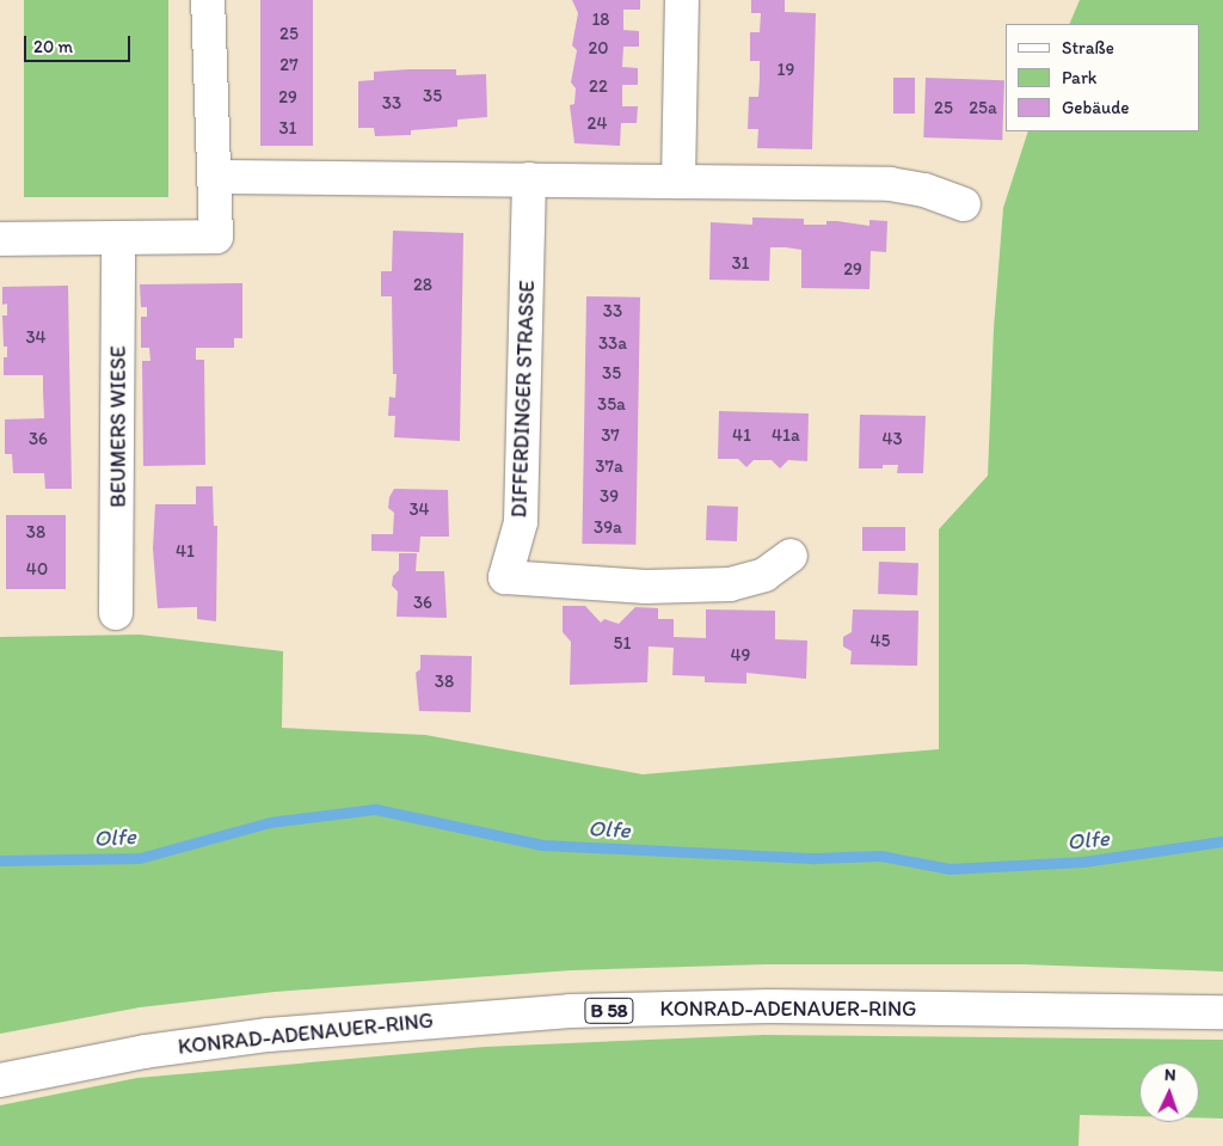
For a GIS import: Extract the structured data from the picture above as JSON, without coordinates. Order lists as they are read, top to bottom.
{
  "streets": {
    "street": [
      "DIFFERDINGER STRASSE",
      "BEUMERS WIESE",
      "KONRAD-ADENAUER-RING",
      "B 58"
    ]
  },
  "water": ["Olfe"],
  "house_numbers": [
    "18",
    "25",
    "20",
    "27",
    "19",
    "22",
    "35",
    "29",
    "33",
    "25",
    "25a",
    "24",
    "31",
    "31",
    "29",
    "28",
    "33",
    "34",
    "33a",
    "35",
    "35a",
    "37",
    "41",
    "41a",
    "36",
    "43",
    "37a",
    "39",
    "34",
    "39a",
    "38",
    "41",
    "40",
    "36",
    "45",
    "51",
    "49",
    "38"
  ],
  "legend": ["Straße", "Park", "Gebäude"],
  "scale_bar": "20 m",
  "north": "top"
}
